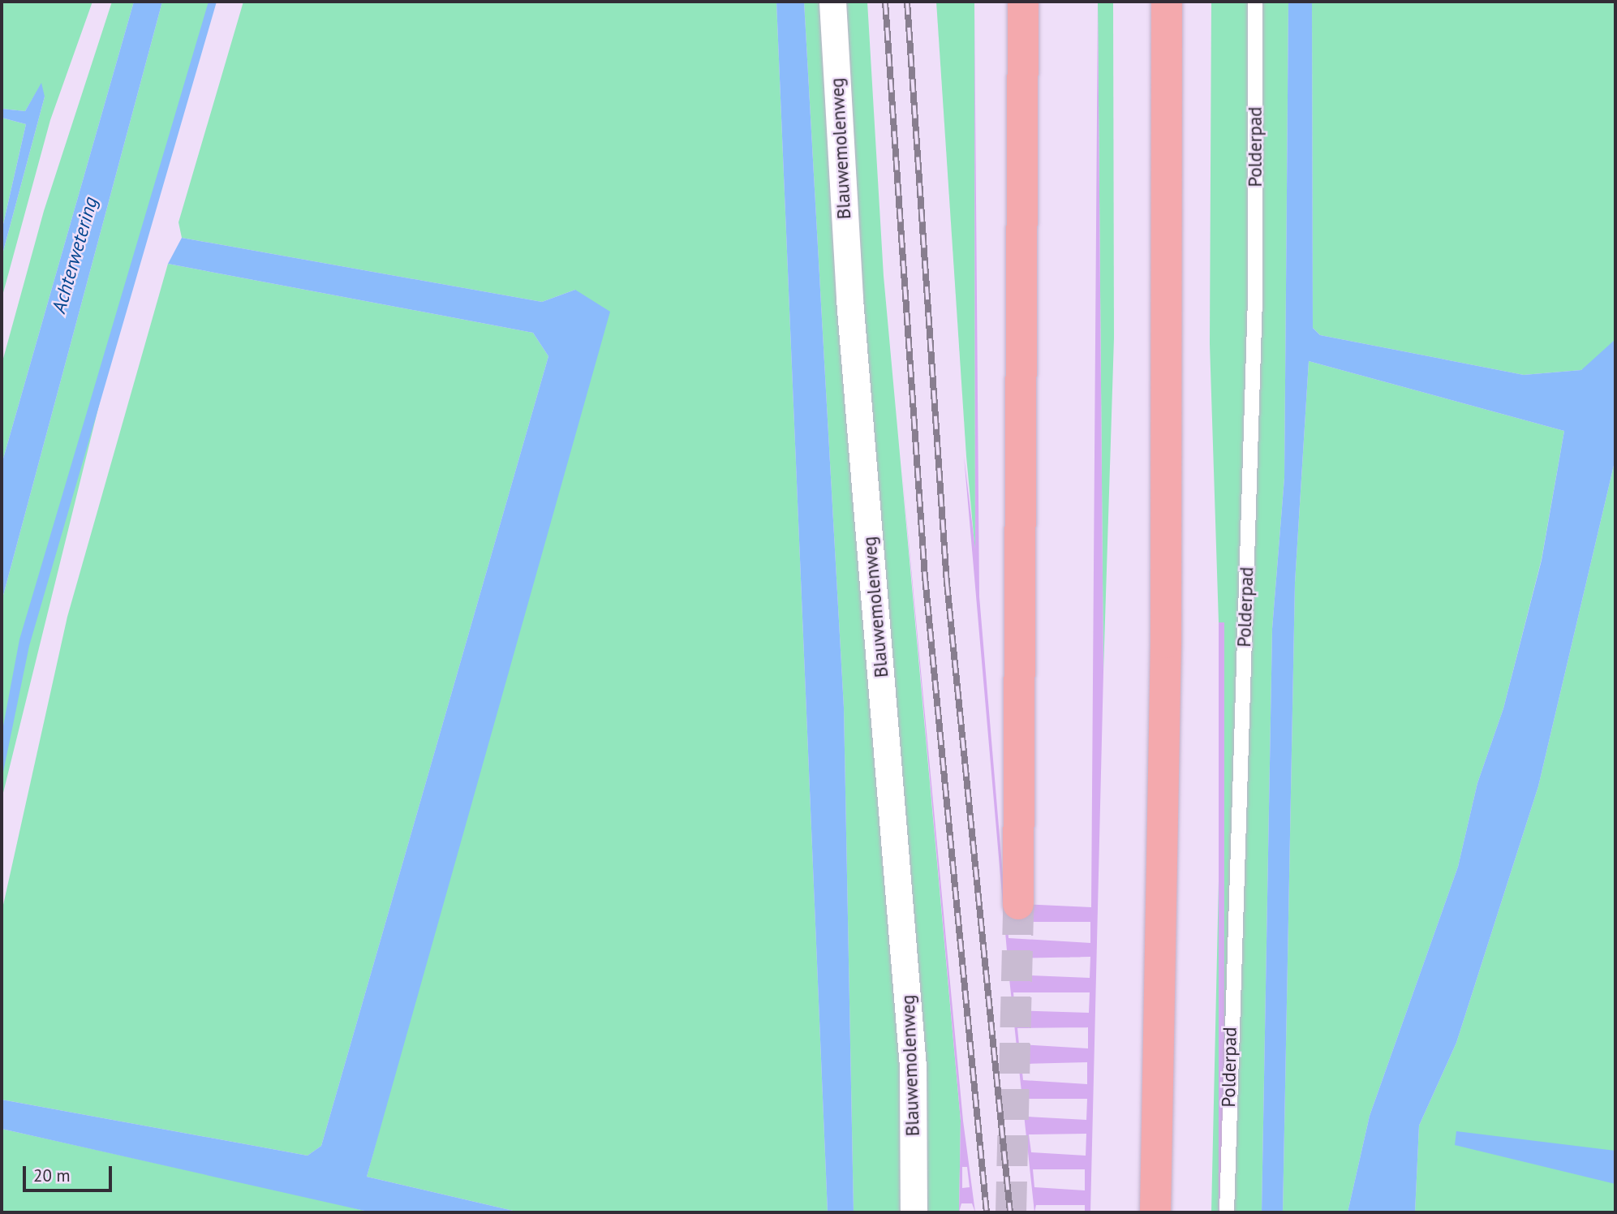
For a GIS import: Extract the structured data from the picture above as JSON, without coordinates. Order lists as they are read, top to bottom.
{
  "streets": {
    "street": ["Blauwemolenweg"],
    "lane": ["Polderpad"]
  },
  "water": ["Achterwetering"],
  "scale_bar": "20 m"
}
